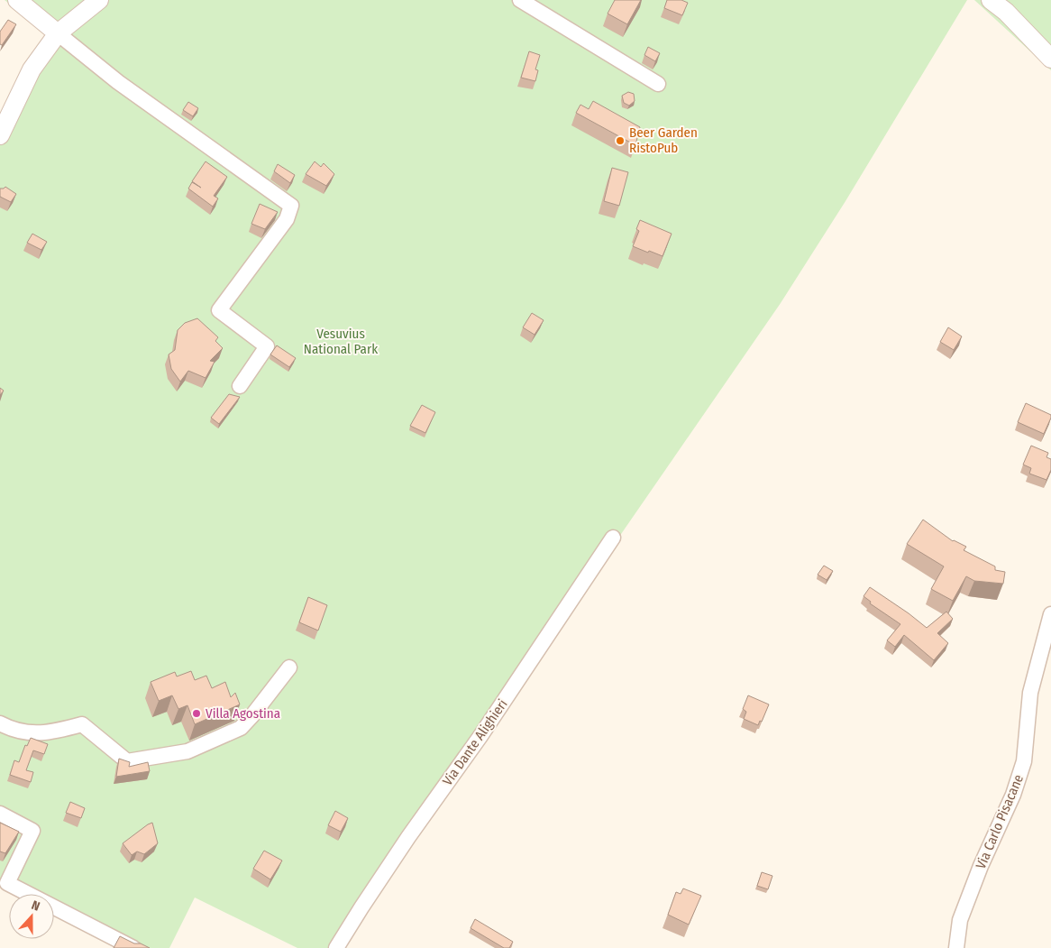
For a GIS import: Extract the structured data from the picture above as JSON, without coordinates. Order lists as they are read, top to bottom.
{
  "streets": {
    "street": ["Via Dante Alighieri", "Via Carlo Pisacane"]
  },
  "parks": ["Vesuvius National Park"],
  "places": ["Beer Garden RistoPub", "Villa Agostina"],
  "north": "top"
}
